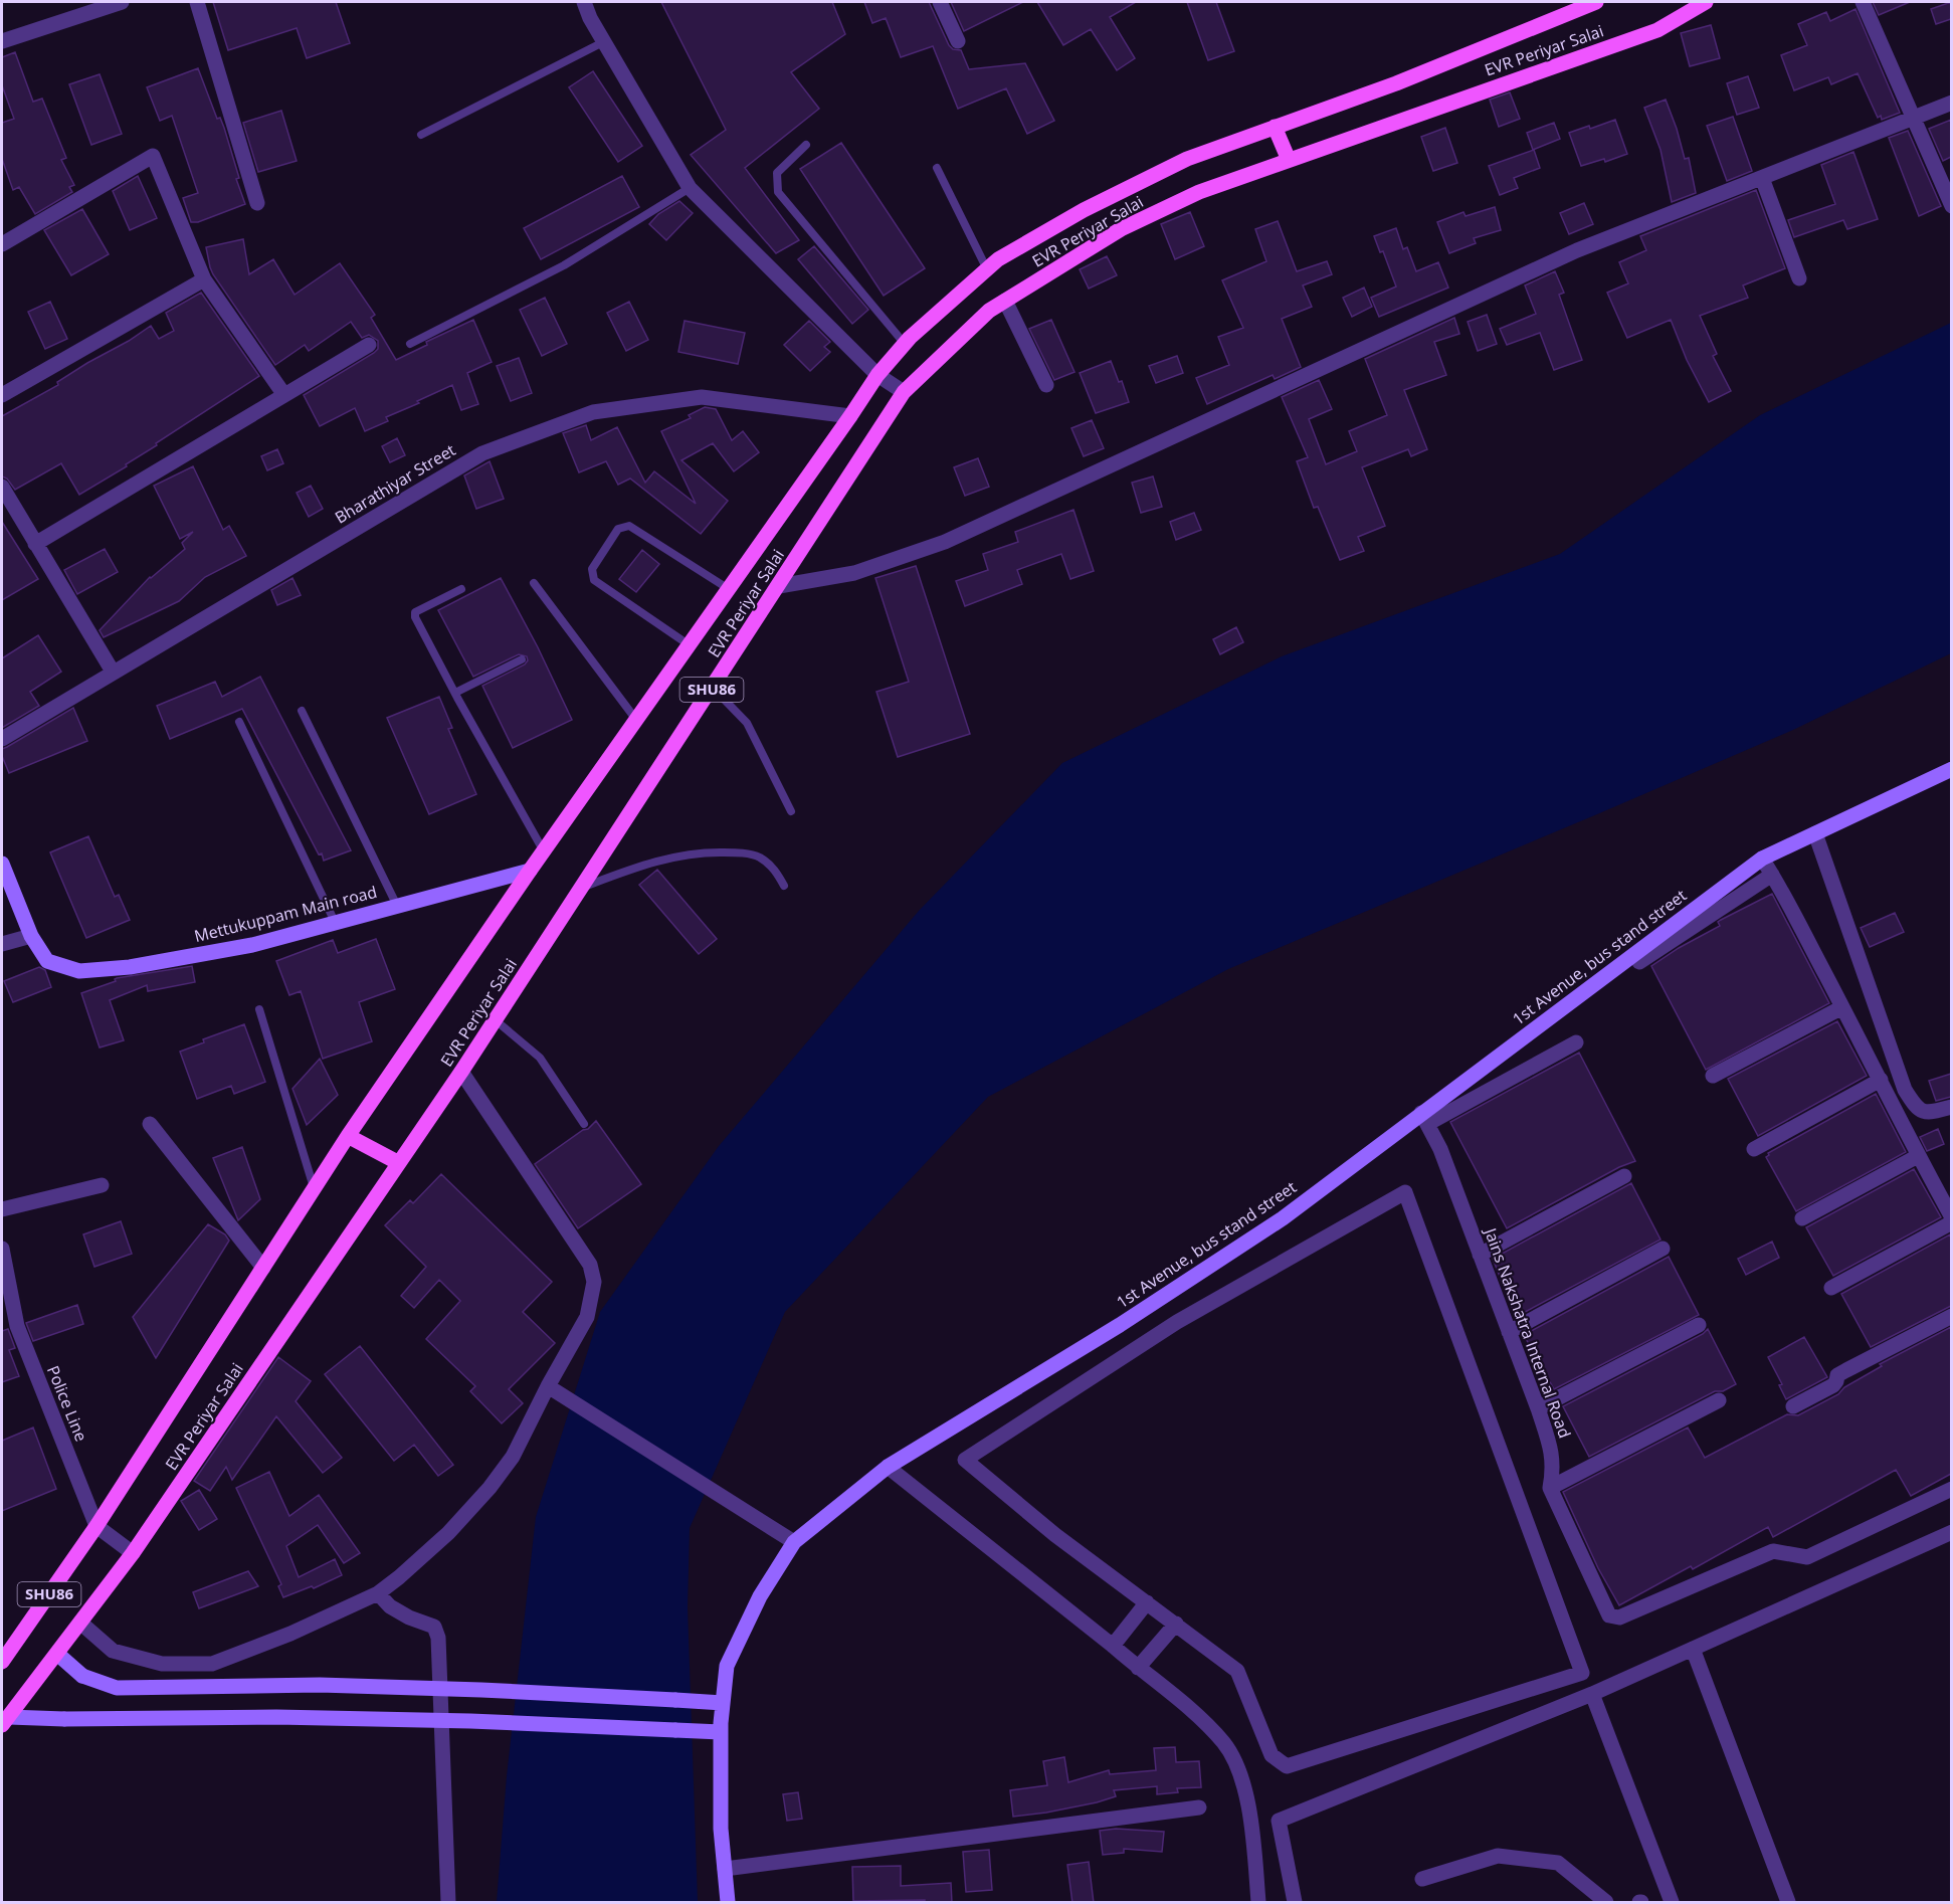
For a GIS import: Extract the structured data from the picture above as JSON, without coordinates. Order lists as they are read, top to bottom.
{
  "streets": {
    "main road": ["EVR Periyar Salai", "SHU86"],
    "street": [
      "Bharathiyar Street",
      "Mettukuppam Main road",
      "1st Avenue, bus stand street",
      "Jains Nakshatra Internal Road",
      "Police Line"
    ]
  },
  "crossings": [
    ["EVR Periyar Salai", "Bharathiyar Street"],
    ["EVR Periyar Salai", "Mettukuppam Main road"],
    ["EVR Periyar Salai", "Police Line"],
    ["1st Avenue, bus stand street", "Jains Nakshatra Internal Road"]
  ]
}
